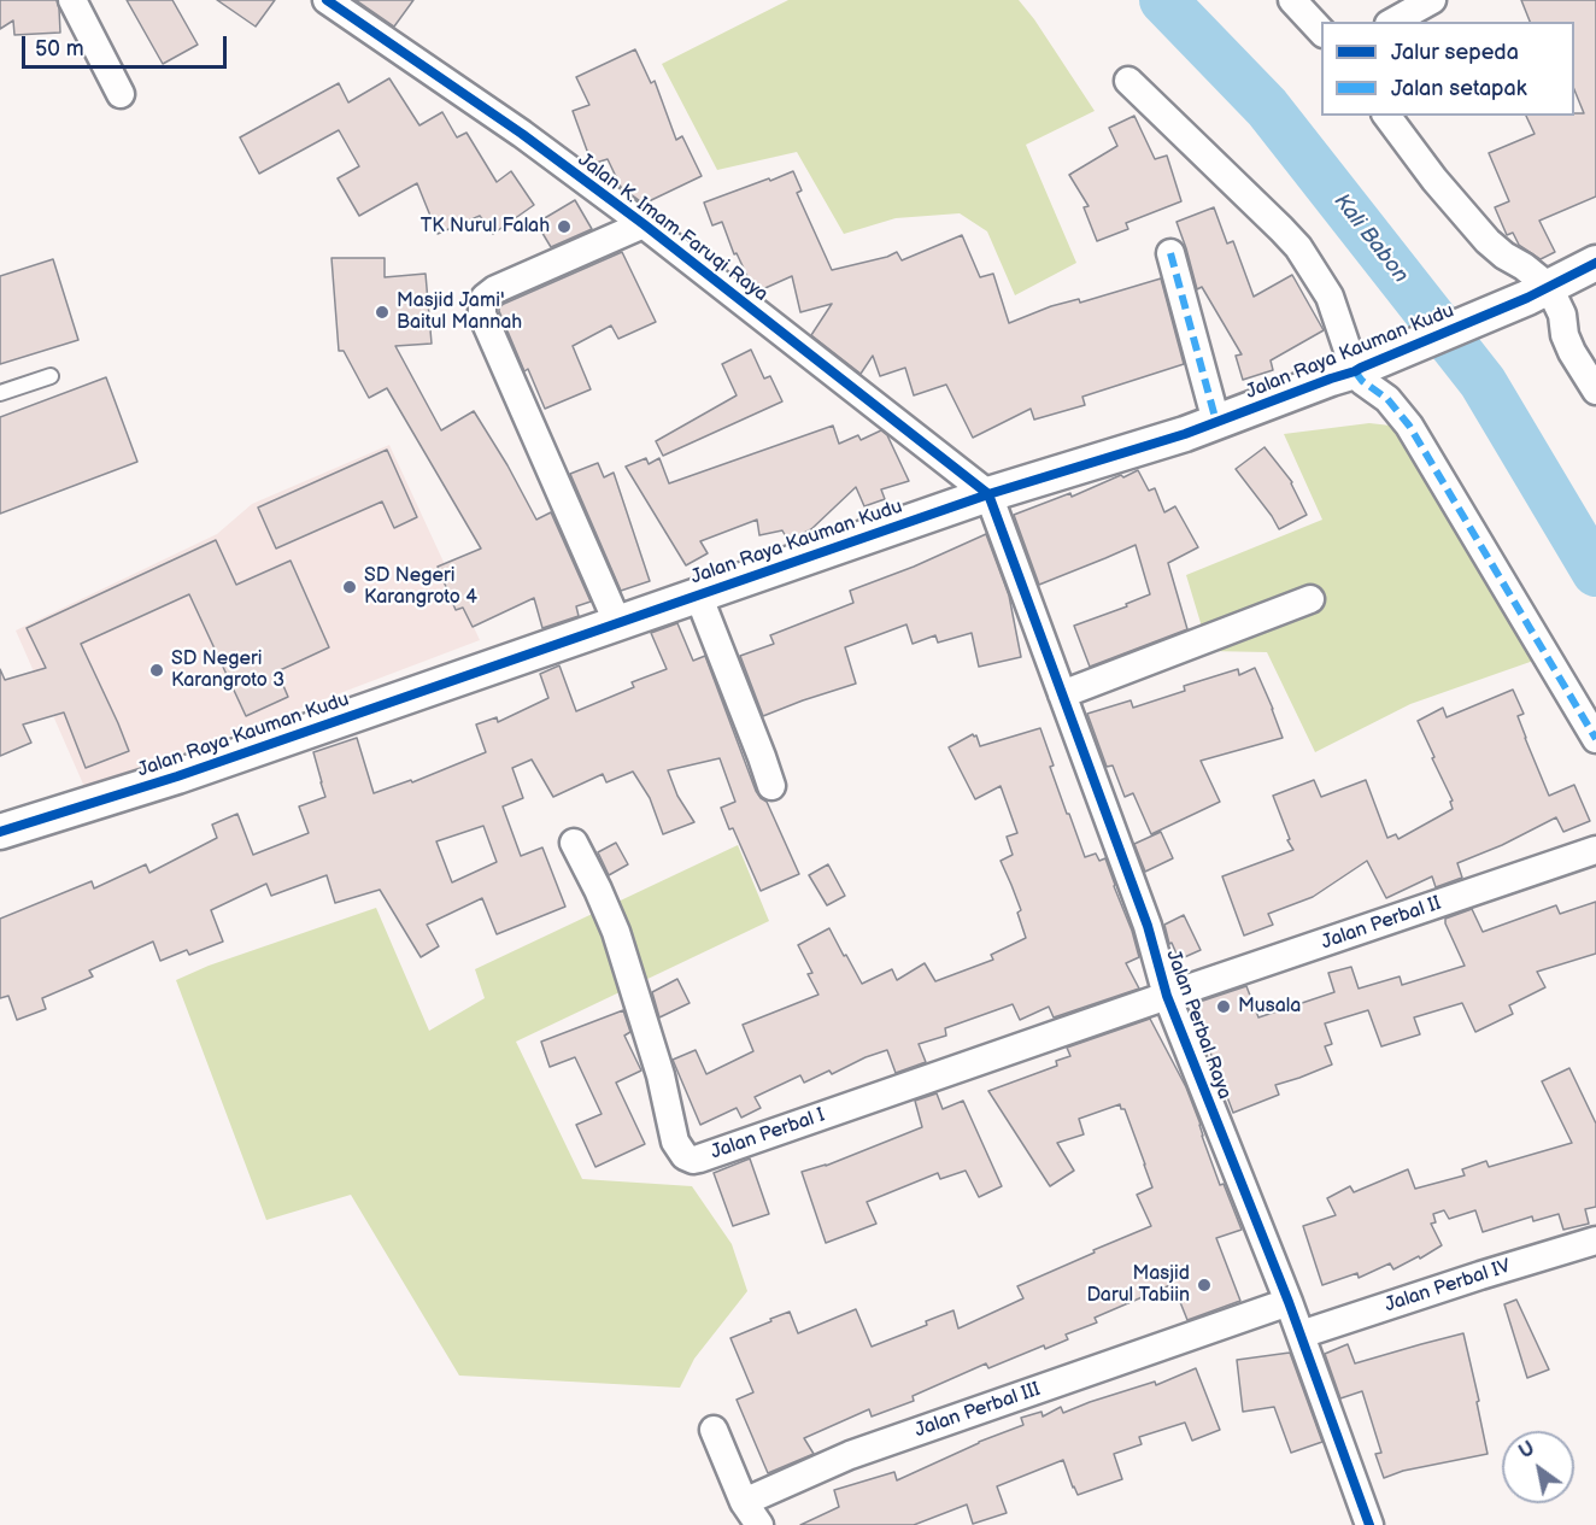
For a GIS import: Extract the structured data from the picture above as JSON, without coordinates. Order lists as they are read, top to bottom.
{
  "streets": {
    "street": [
      "Jalan K. Imam Faruqi Raya",
      "Jalan Raya Kauman Kudu",
      "Jalan Perbal II",
      "Jalan Perbal Raya",
      "Jalan Perbal I",
      "Jalan Perbal IV",
      "Jalan Perbal III"
    ]
  },
  "crossings": [
    ["Jalan K. Imam Faruqi Raya", "Jalan Raya Kauman Kudu"],
    ["Jalan K. Imam Faruqi Raya", "Jalan Perbal Raya"],
    ["Jalan Raya Kauman Kudu", "Jalan Perbal Raya"],
    ["Jalan Perbal II", "Jalan Perbal Raya"],
    ["Jalan Perbal II", "Jalan Perbal I"],
    ["Jalan Perbal Raya", "Jalan Perbal I"],
    ["Jalan Perbal Raya", "Jalan Perbal IV"],
    ["Jalan Perbal Raya", "Jalan Perbal III"]
  ],
  "water": ["Kali Babon"],
  "places": [
    "TK Nurul Falah",
    "Masjid Jami' Baitul Mannah",
    "SD Negeri Karangroto 4",
    "SD Negeri Karangroto 3",
    "Musala",
    "Masjid Darul Tabiin"
  ],
  "legend": ["Jalur sepeda", "Jalan setapak"],
  "scale_bar": "50 m",
  "north": "top left"
}
